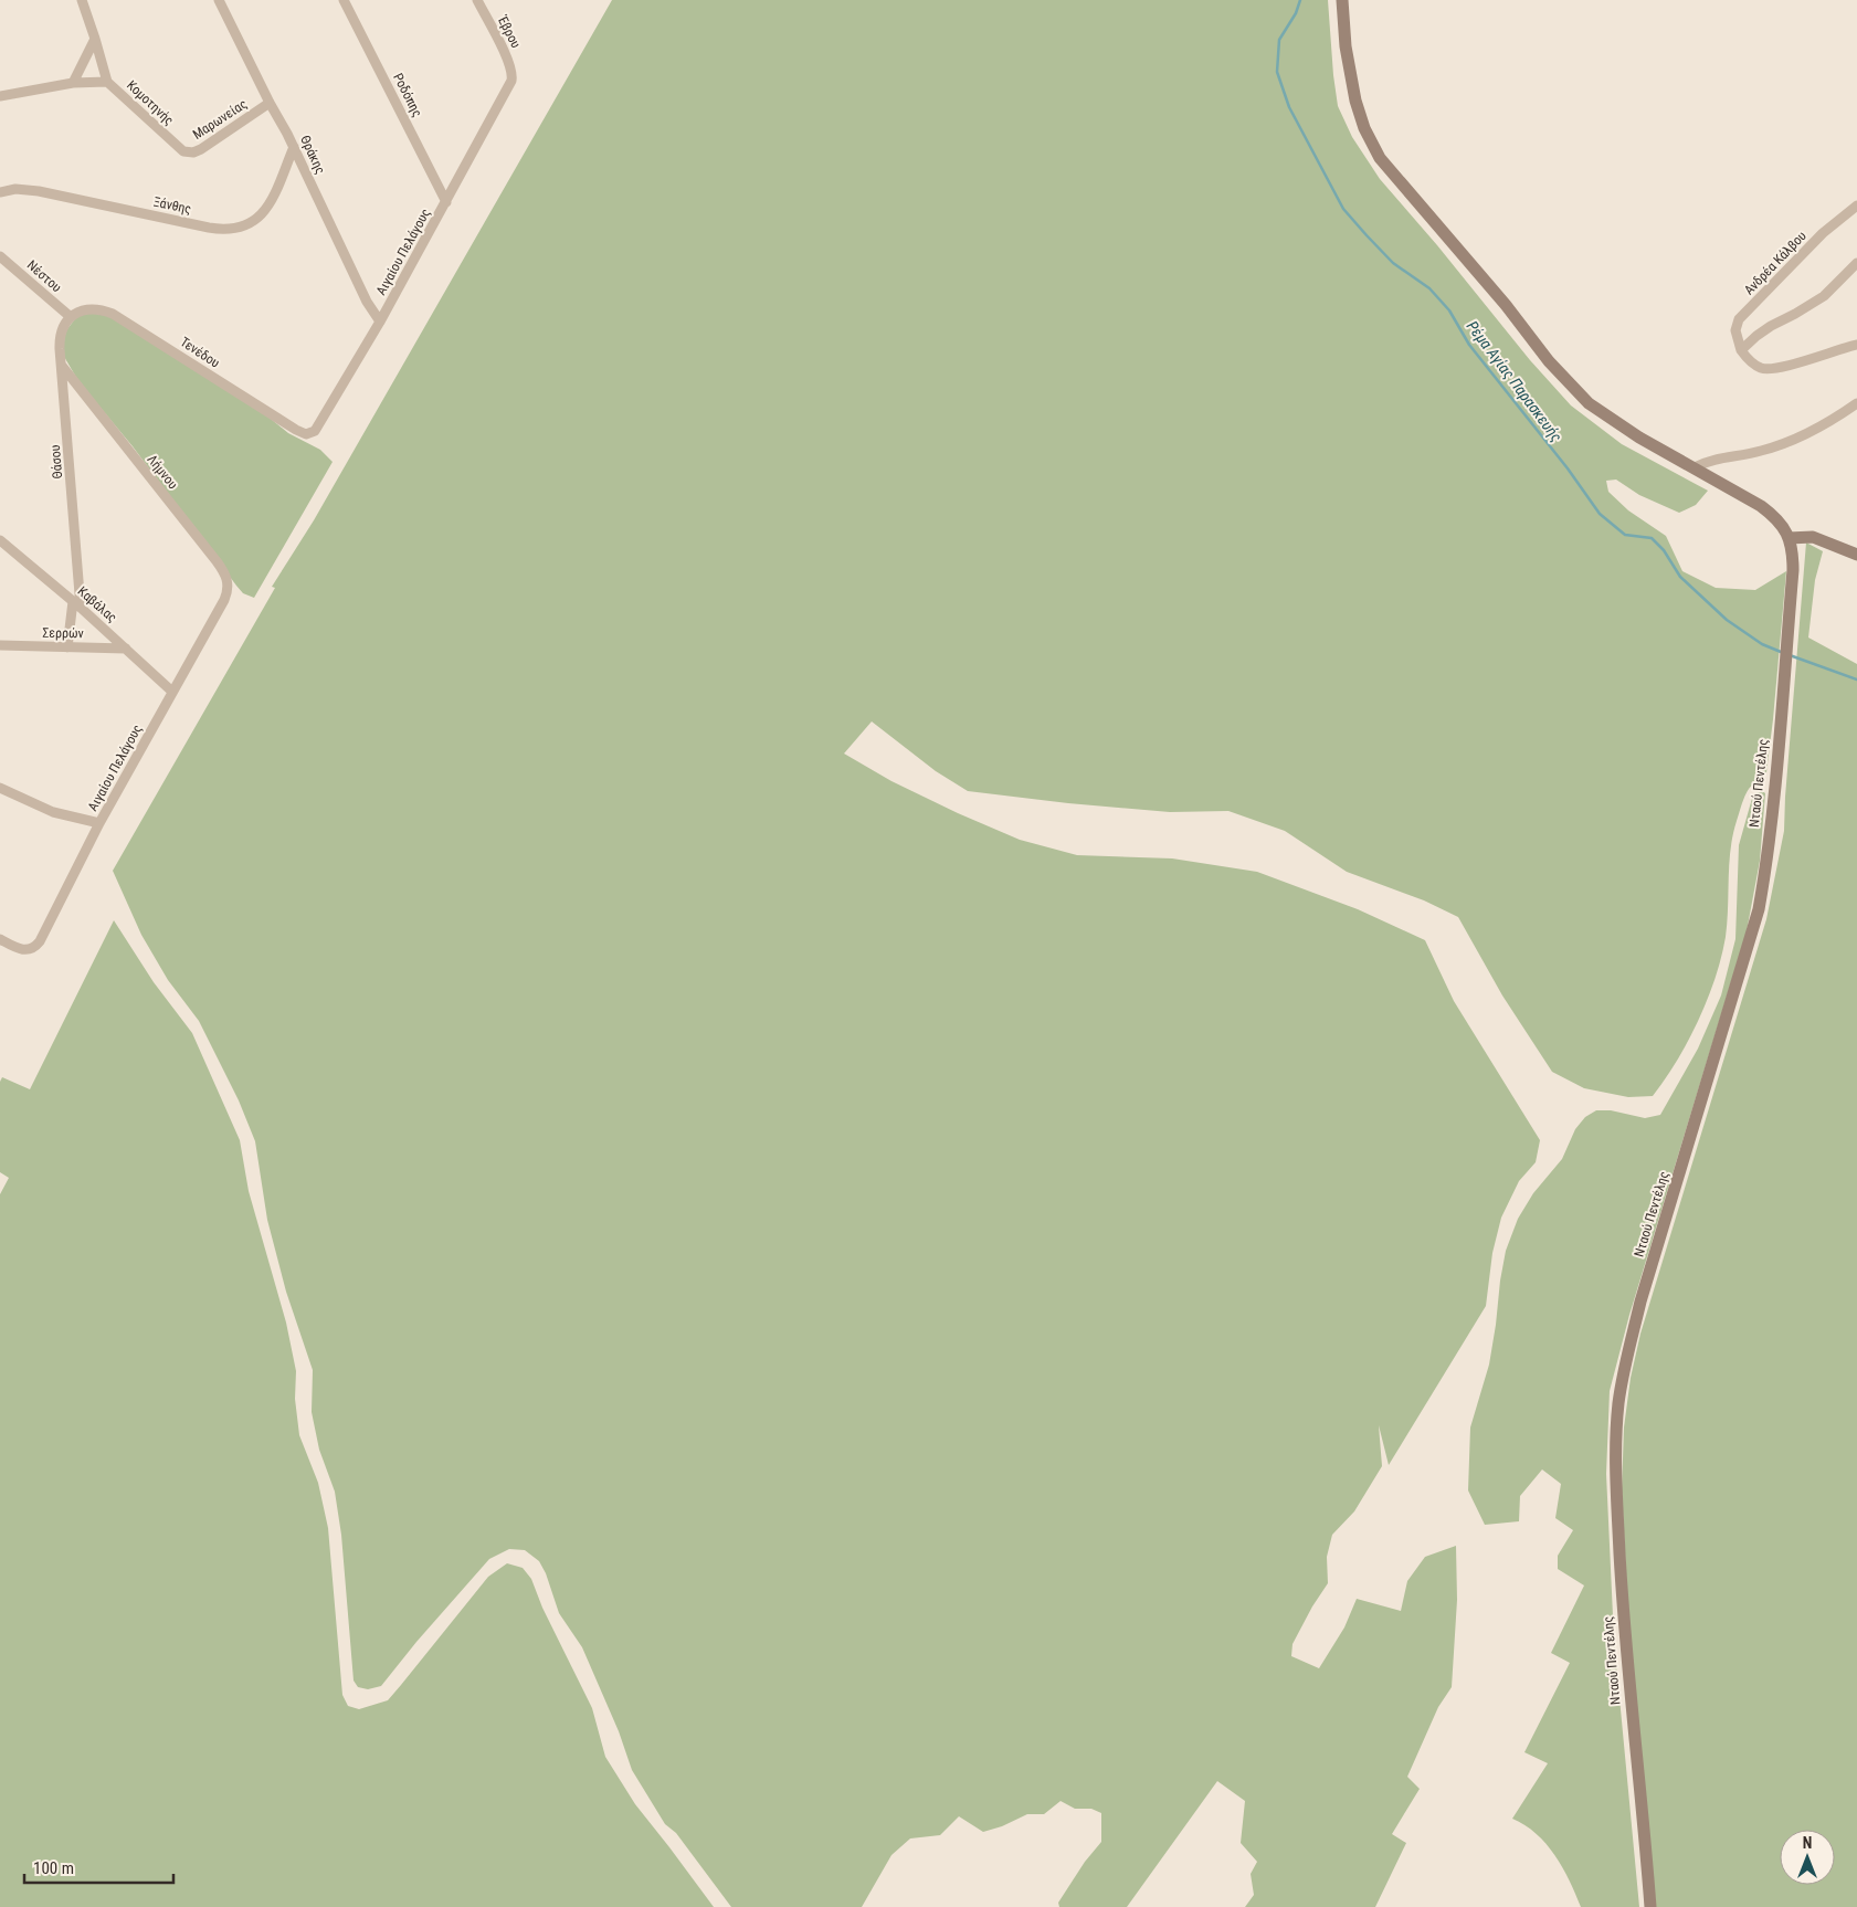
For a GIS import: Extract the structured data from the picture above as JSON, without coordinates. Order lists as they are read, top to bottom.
{
  "streets": {
    "street": [
      "Έβρου",
      "Ροδόπης",
      "Κομοτηνής",
      "Μαρωνείας",
      "Θράκης",
      "Ξάνθης",
      "Αιγαίου Πελάγους",
      "Ανδρέα Κάλβου",
      "Νέστου",
      "Τενέδου",
      "Θάσου",
      "Λήμνου",
      "Καβάλας",
      "Σερρών",
      "Νταού Πεντέλης"
    ]
  },
  "crossings": [
    ["Έβρου", "Αιγαίου Πελάγους"],
    ["Ροδόπης", "Αιγαίου Πελάγους"],
    ["Κομοτηνής", "Μαρωνείας"],
    ["Μαρωνείας", "Θράκης"],
    ["Θράκης", "Ξάνθης"],
    ["Θράκης", "Αιγαίου Πελάγους"],
    ["Αιγαίου Πελάγους", "Τενέδου"],
    ["Αιγαίου Πελάγους", "Λήμνου"],
    ["Αιγαίου Πελάγους", "Καβάλας"],
    ["Νέστου", "Τενέδου"],
    ["Νέστου", "Θάσου"],
    ["Τενέδου", "Θάσου"],
    ["Θάσου", "Λήμνου"],
    ["Θάσου", "Καβάλας"],
    ["Θάσου", "Σερρών"],
    ["Καβάλας", "Σερρών"]
  ],
  "water": ["Ρέμα Αγίας Παρασκευής"],
  "scale_bar": "100 m",
  "north": "top"
}
